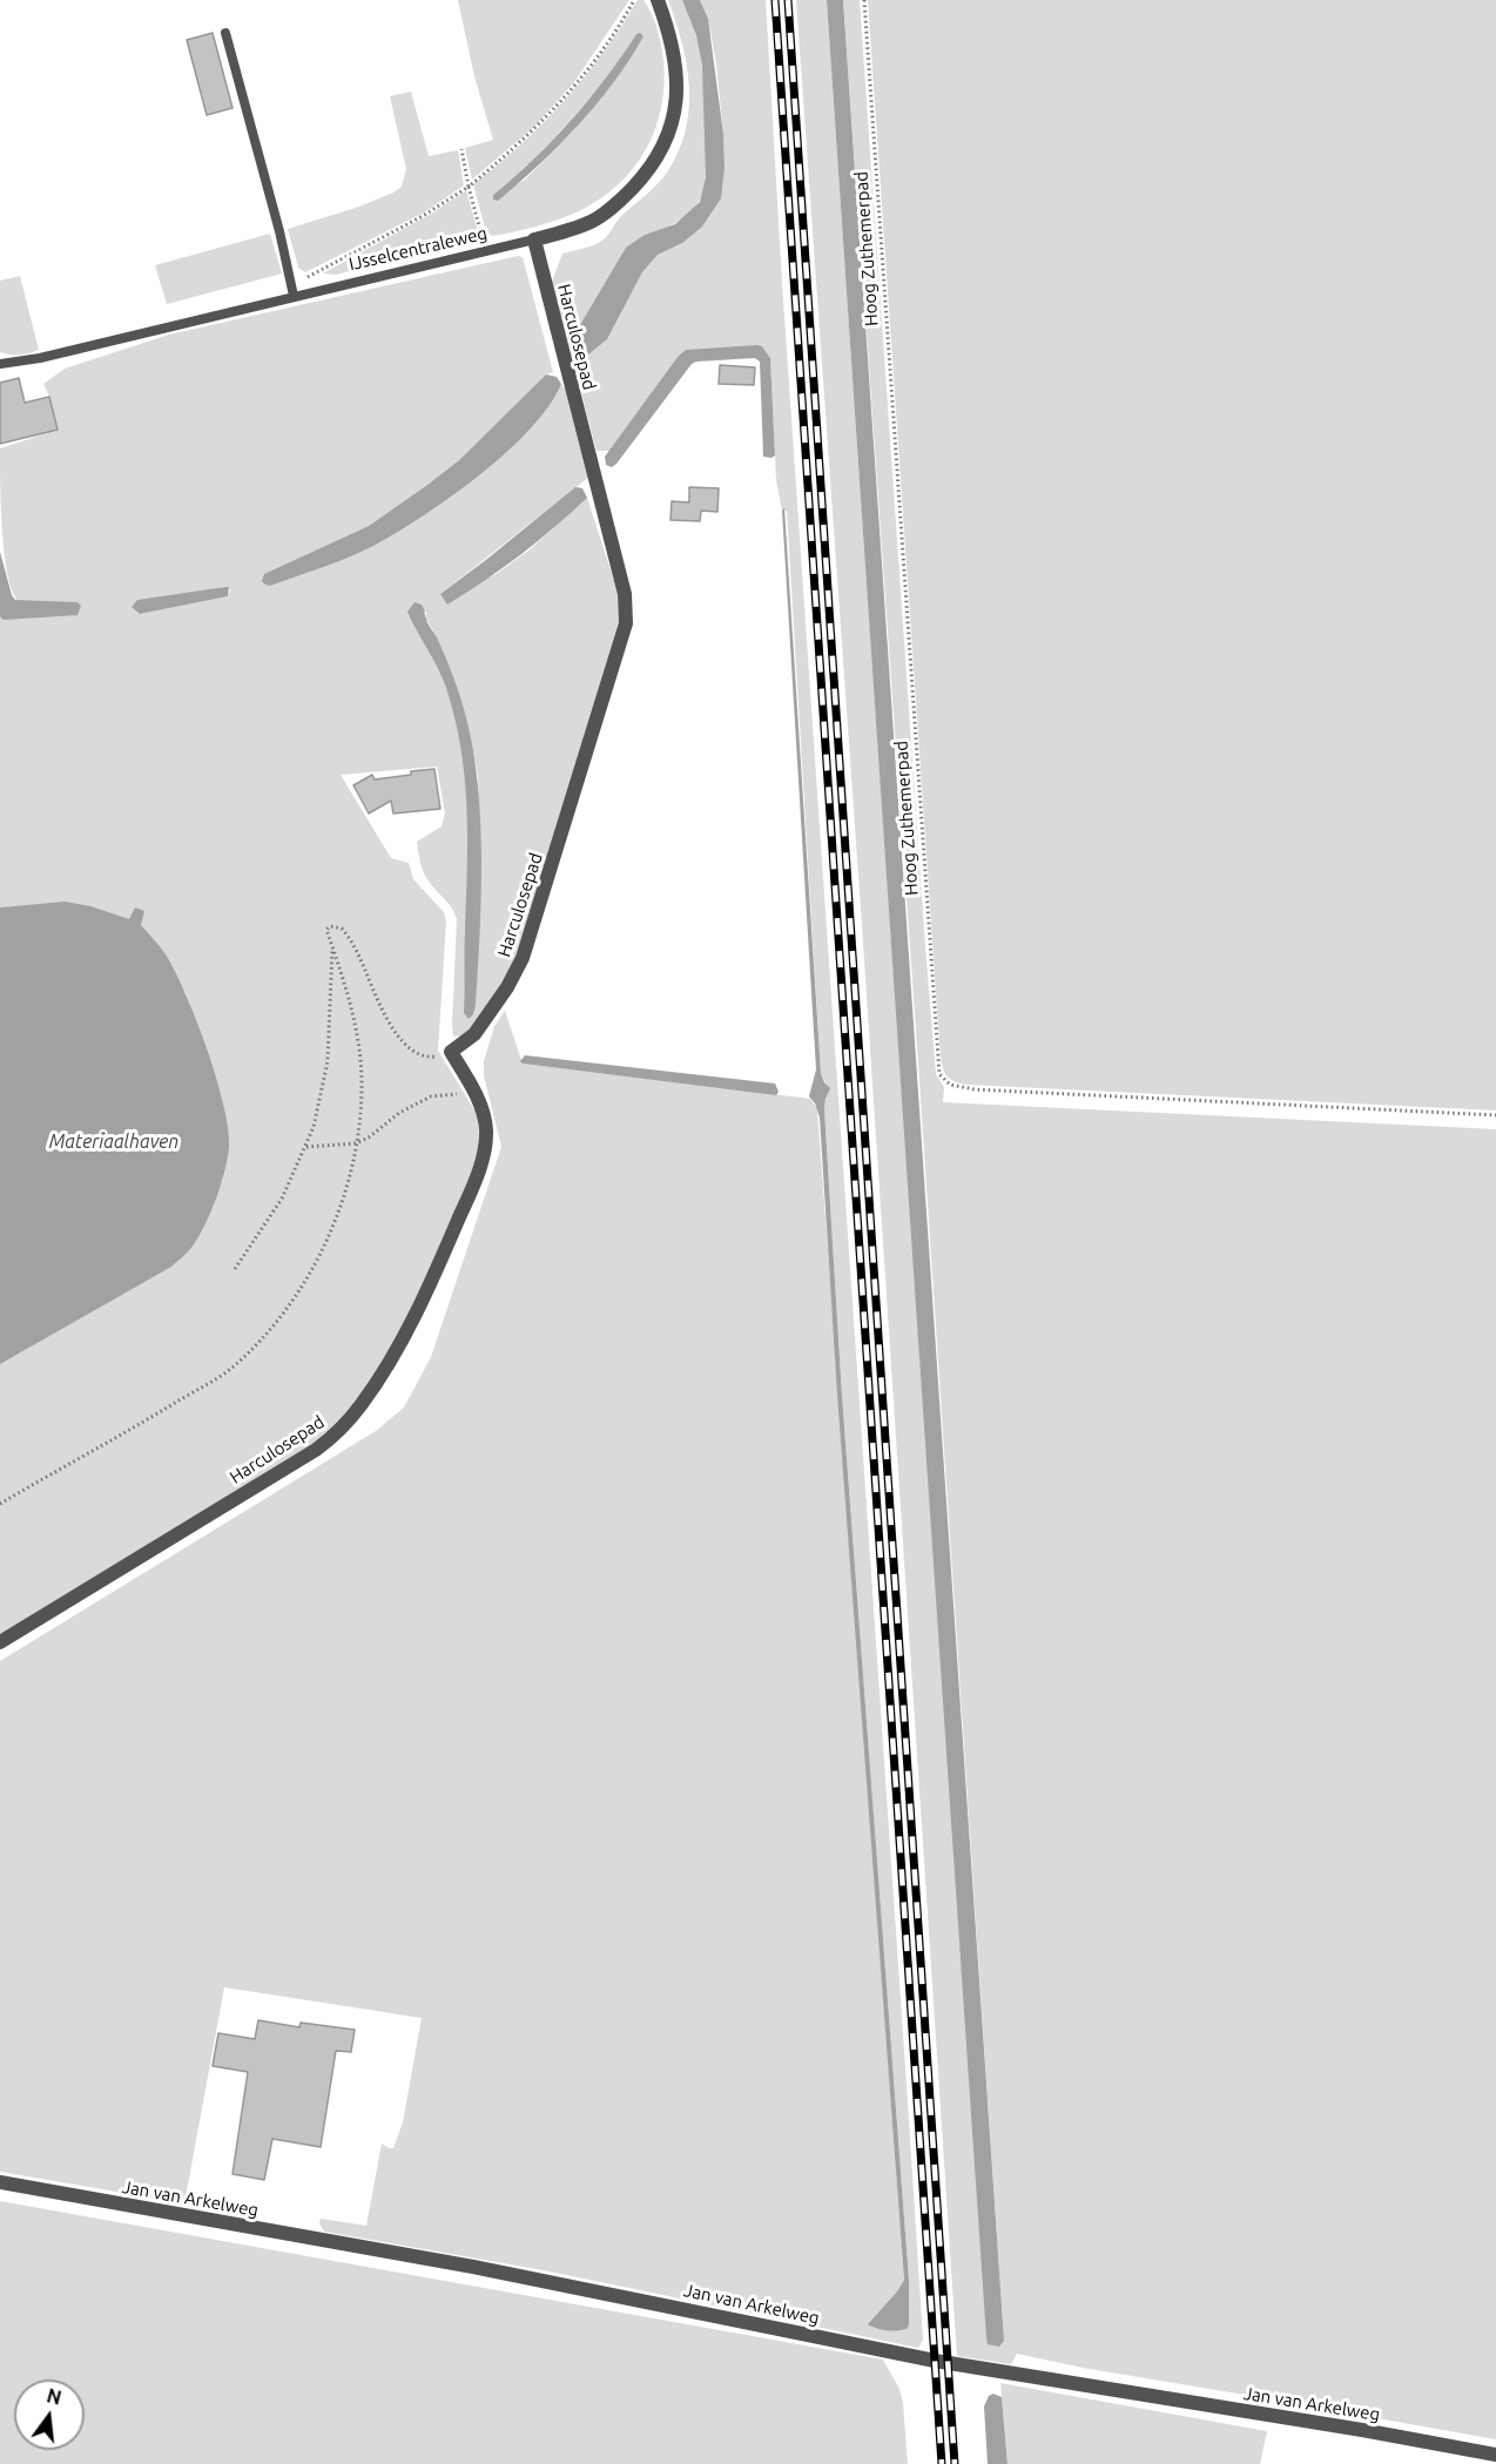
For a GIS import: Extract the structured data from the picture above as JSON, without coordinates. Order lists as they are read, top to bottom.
{
  "streets": {
    "street": ["IJsselcentraleweg", "Harculosepad", "Jan van Arkelweg"],
    "path": ["Hoog Zuthemerpad"]
  },
  "crossings": [
    ["IJsselcentraleweg", "Harculosepad"]
  ],
  "water": ["Materiaalhaven"],
  "north": "top"
}
